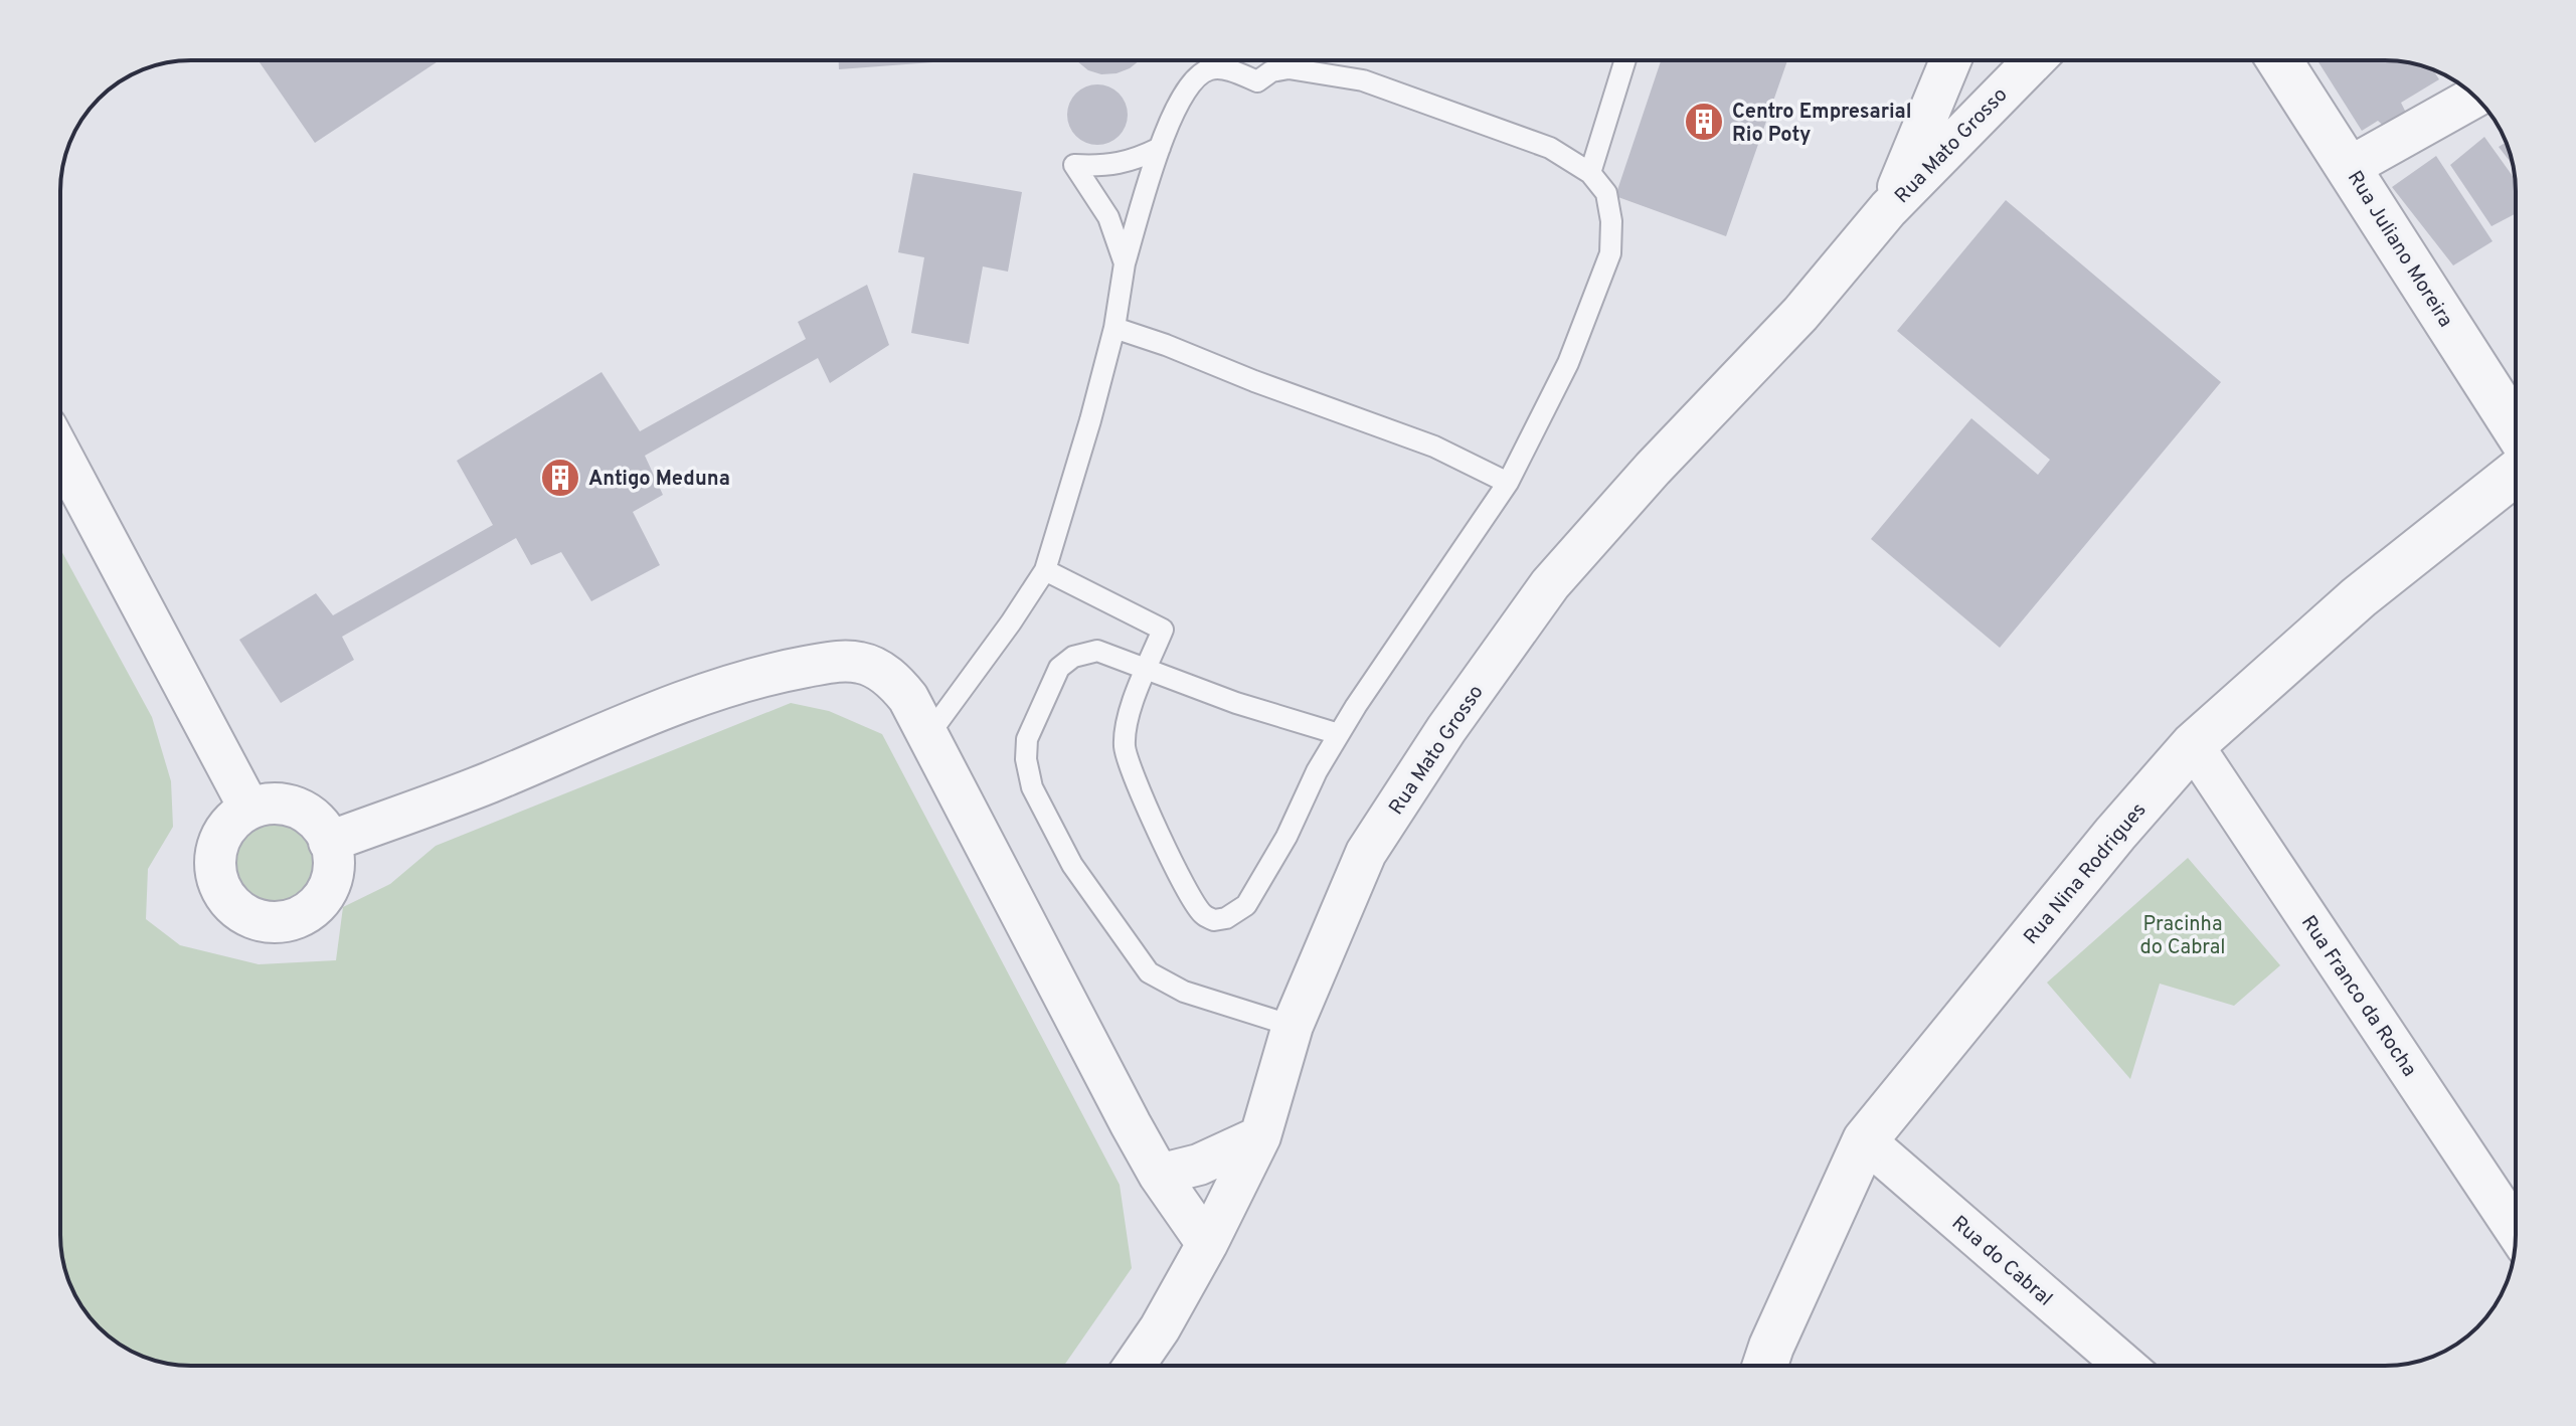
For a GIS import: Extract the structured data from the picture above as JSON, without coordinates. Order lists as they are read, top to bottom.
{
  "streets": {
    "street": [
      "Rua Mato Grosso",
      "Rua Juliano Moreira",
      "Rua Nina Rodrigues",
      "Rua Franco da Rocha",
      "Rua do Cabral"
    ]
  },
  "crossings": [
    ["Rua Nina Rodrigues", "Rua Franco da Rocha"],
    ["Rua Nina Rodrigues", "Rua do Cabral"]
  ],
  "parks": ["Pracinha do Cabral"],
  "places": {
    "building": ["Centro Empresarial Rio Poty", "Antigo Meduna"]
  }
}
